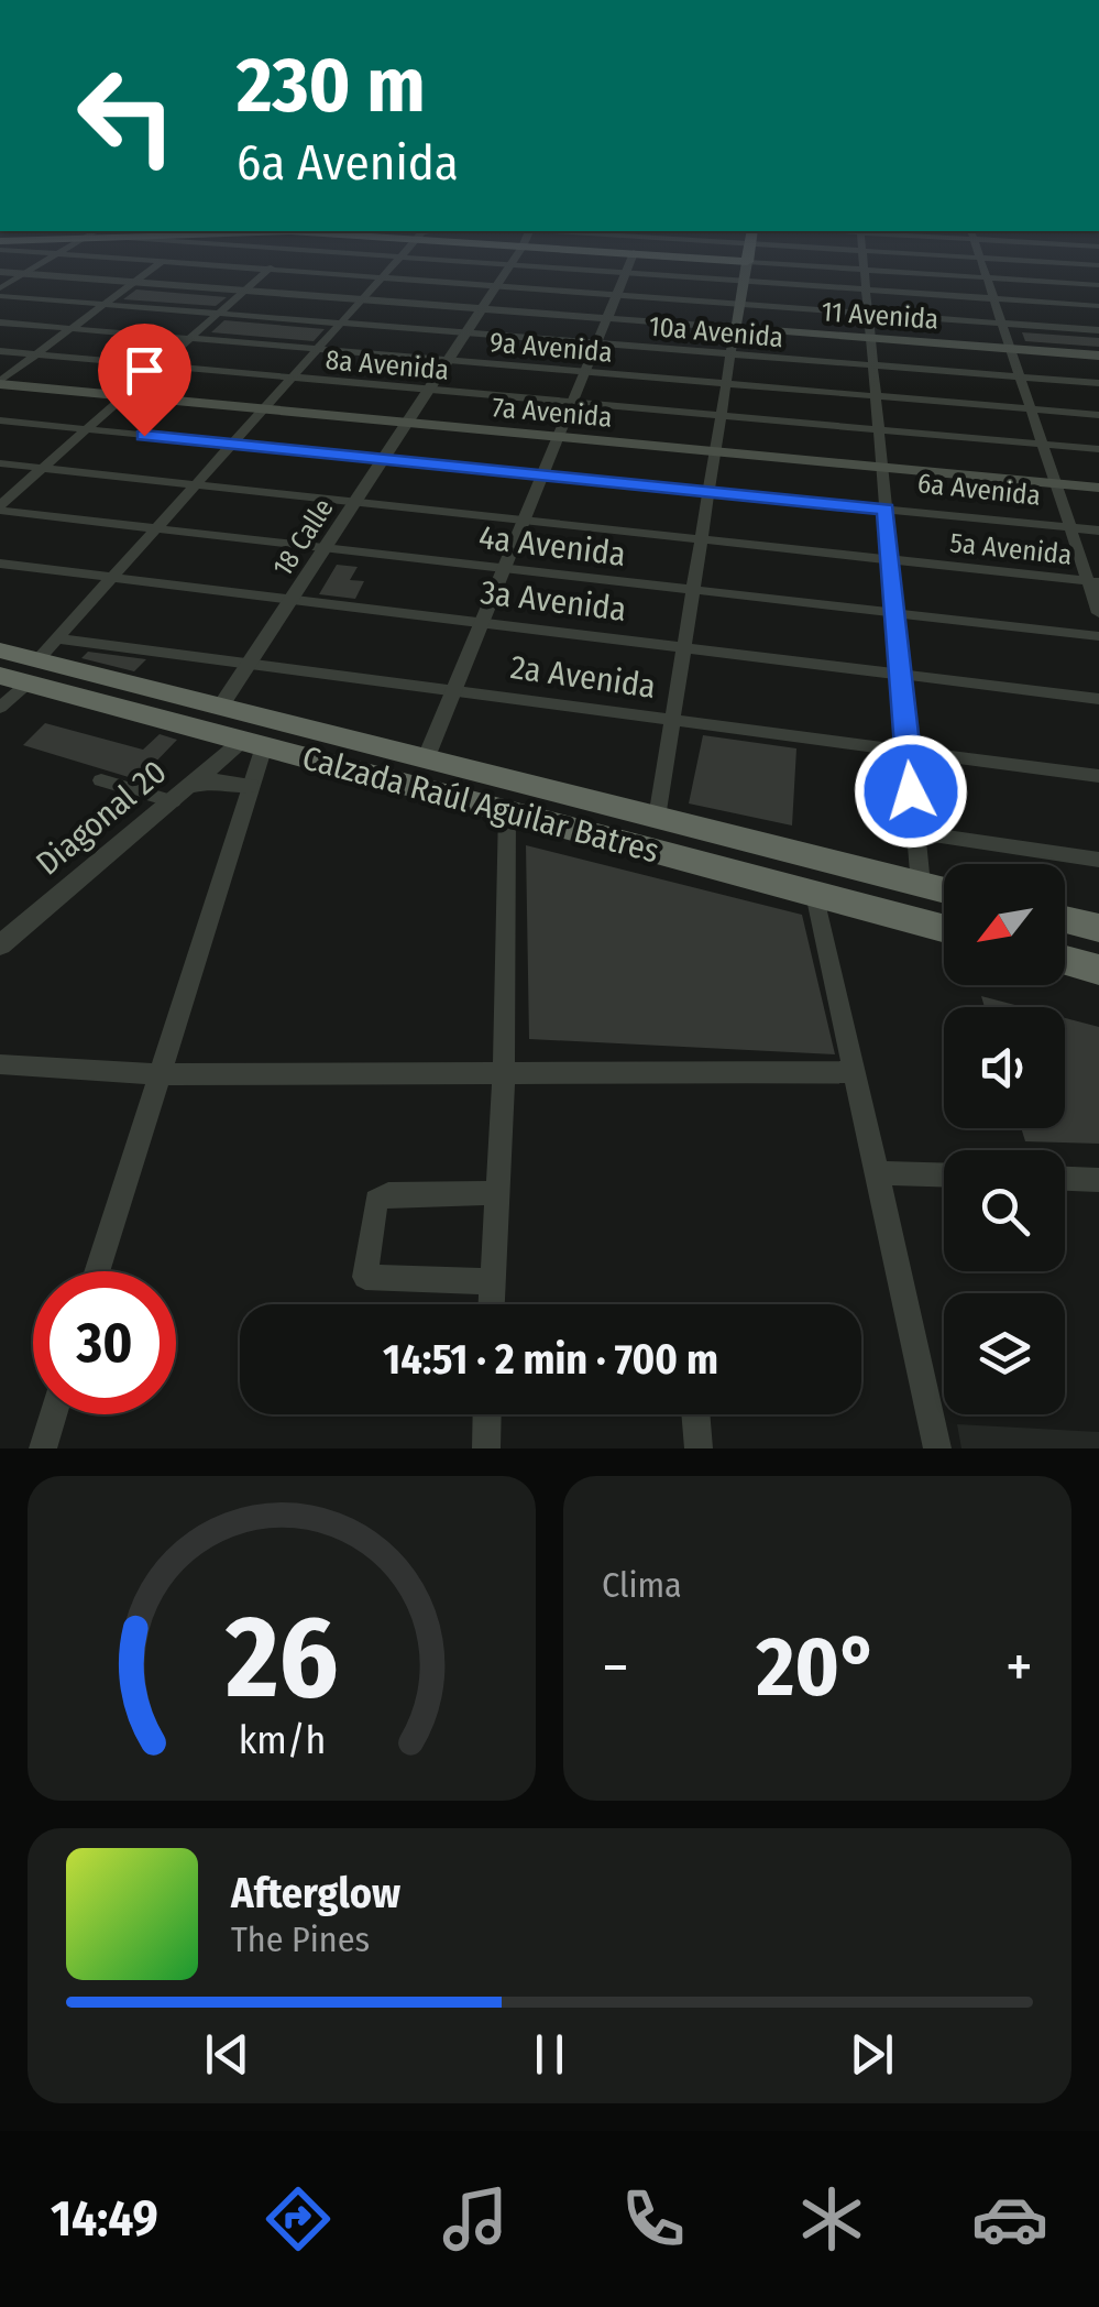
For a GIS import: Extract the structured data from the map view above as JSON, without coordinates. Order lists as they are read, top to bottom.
{
  "streets": {
    "highway": ["Calzada Raúl Aguilar Batres"],
    "main road": ["11 Avenida", "7a Avenida"],
    "street": [
      "10a Avenida",
      "9a Avenida",
      "8a Avenida",
      "6a Avenida",
      "18 Calle",
      "4a Avenida",
      "5a Avenida",
      "3a Avenida",
      "2a Avenida",
      "Diagonal 20"
    ]
  },
  "crossings": [
    ["11 Avenida", "18 Calle"],
    ["10a Avenida", "18 Calle"],
    ["9a Avenida", "18 Calle"],
    ["8a Avenida", "18 Calle"],
    ["7a Avenida", "18 Calle"],
    ["6a Avenida", "18 Calle"],
    ["18 Calle", "4a Avenida"],
    ["18 Calle", "5a Avenida"],
    ["18 Calle", "3a Avenida"],
    ["18 Calle", "2a Avenida"],
    ["18 Calle", "Calzada Raúl Aguilar Batres"],
    ["Calzada Raúl Aguilar Batres", "Diagonal 20"]
  ],
  "north": "bottom left",
  "page": {
    "turn": ["230 m", "6a Avenida"],
    "limit": "30",
    "trip": "14:51 · 2 min · 700 m",
    "tile": "Clima",
    "heat": ["−", "20°", "+"],
    "song": ["Afterglow", "The Pines"],
    "tabs": "14:49",
    "gauge": ["26", "km/h"]
  }
}
